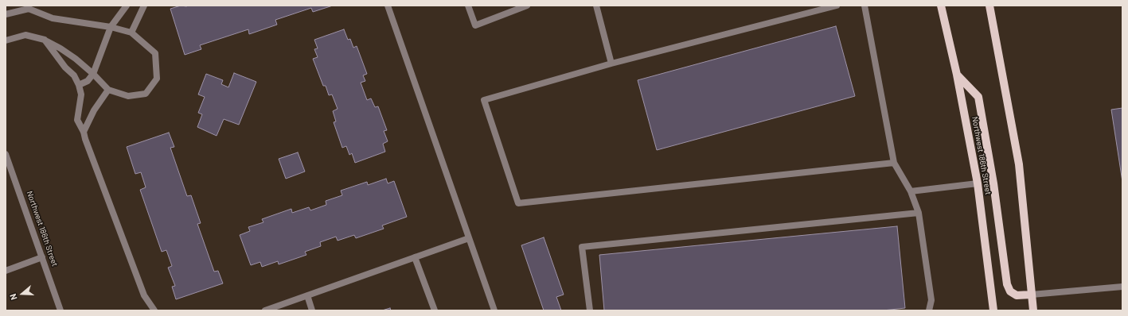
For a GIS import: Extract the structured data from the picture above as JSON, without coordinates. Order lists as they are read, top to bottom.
{
  "streets": {
    "main road": ["Northwest 186th Street"]
  },
  "north": "left"
}
